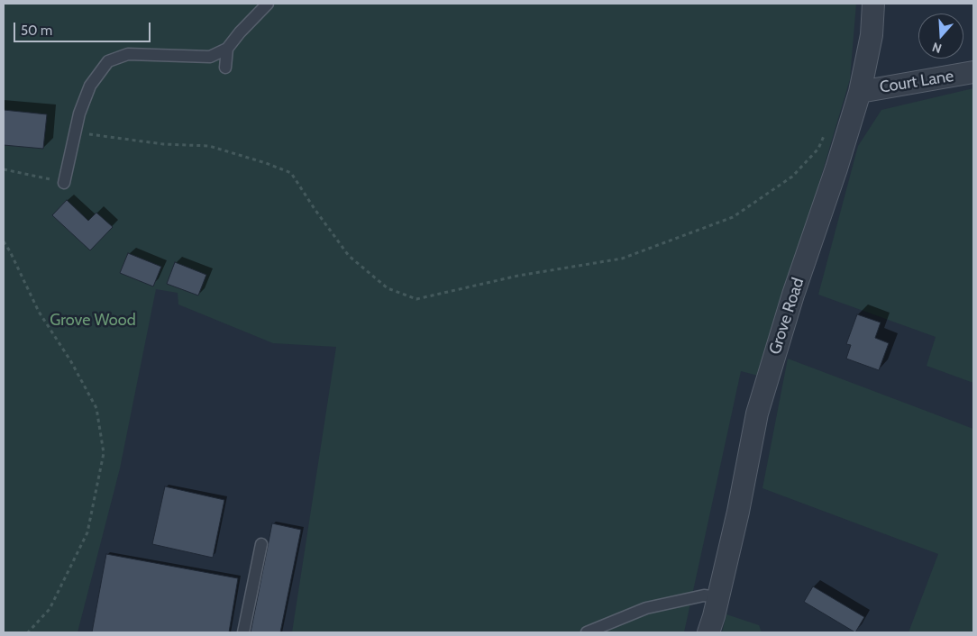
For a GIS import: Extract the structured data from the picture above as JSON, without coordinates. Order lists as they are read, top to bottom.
{
  "streets": {
    "street": ["Court Lane", "Grove Road"]
  },
  "crossings": [
    ["Court Lane", "Grove Road"]
  ],
  "parks": ["Grove Wood"],
  "scale_bar": "50 m",
  "north": "bottom"
}
